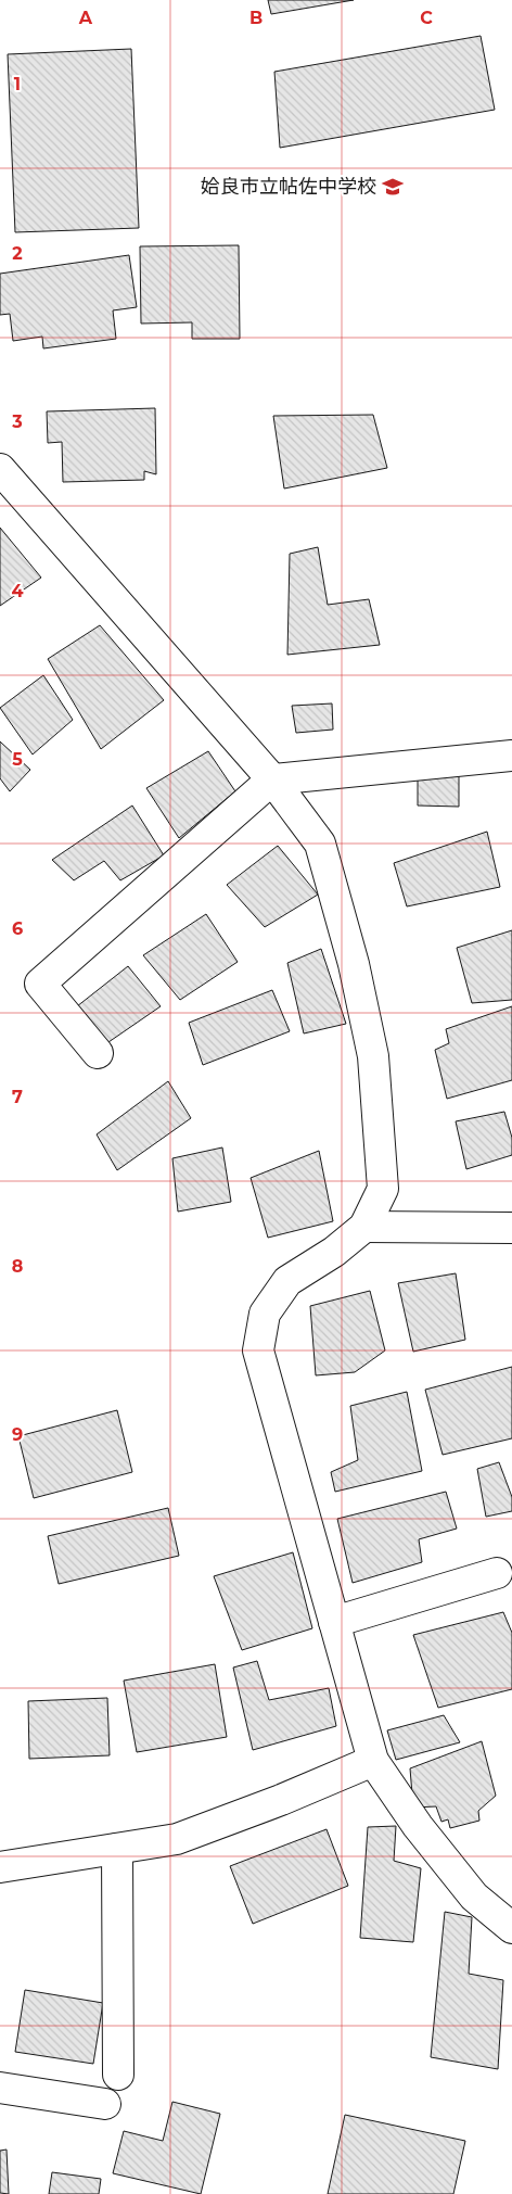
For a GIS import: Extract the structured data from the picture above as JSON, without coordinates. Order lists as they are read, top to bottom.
{
  "places": {
    "school or university": ["姶良市立帖佐中学校"]
  },
  "grid": {
    "columns": ["A", "B", "C"],
    "rows": [
      "1",
      "2",
      "3",
      "4",
      "5",
      "6",
      "7",
      "8",
      "9"
    ]
  }
}
